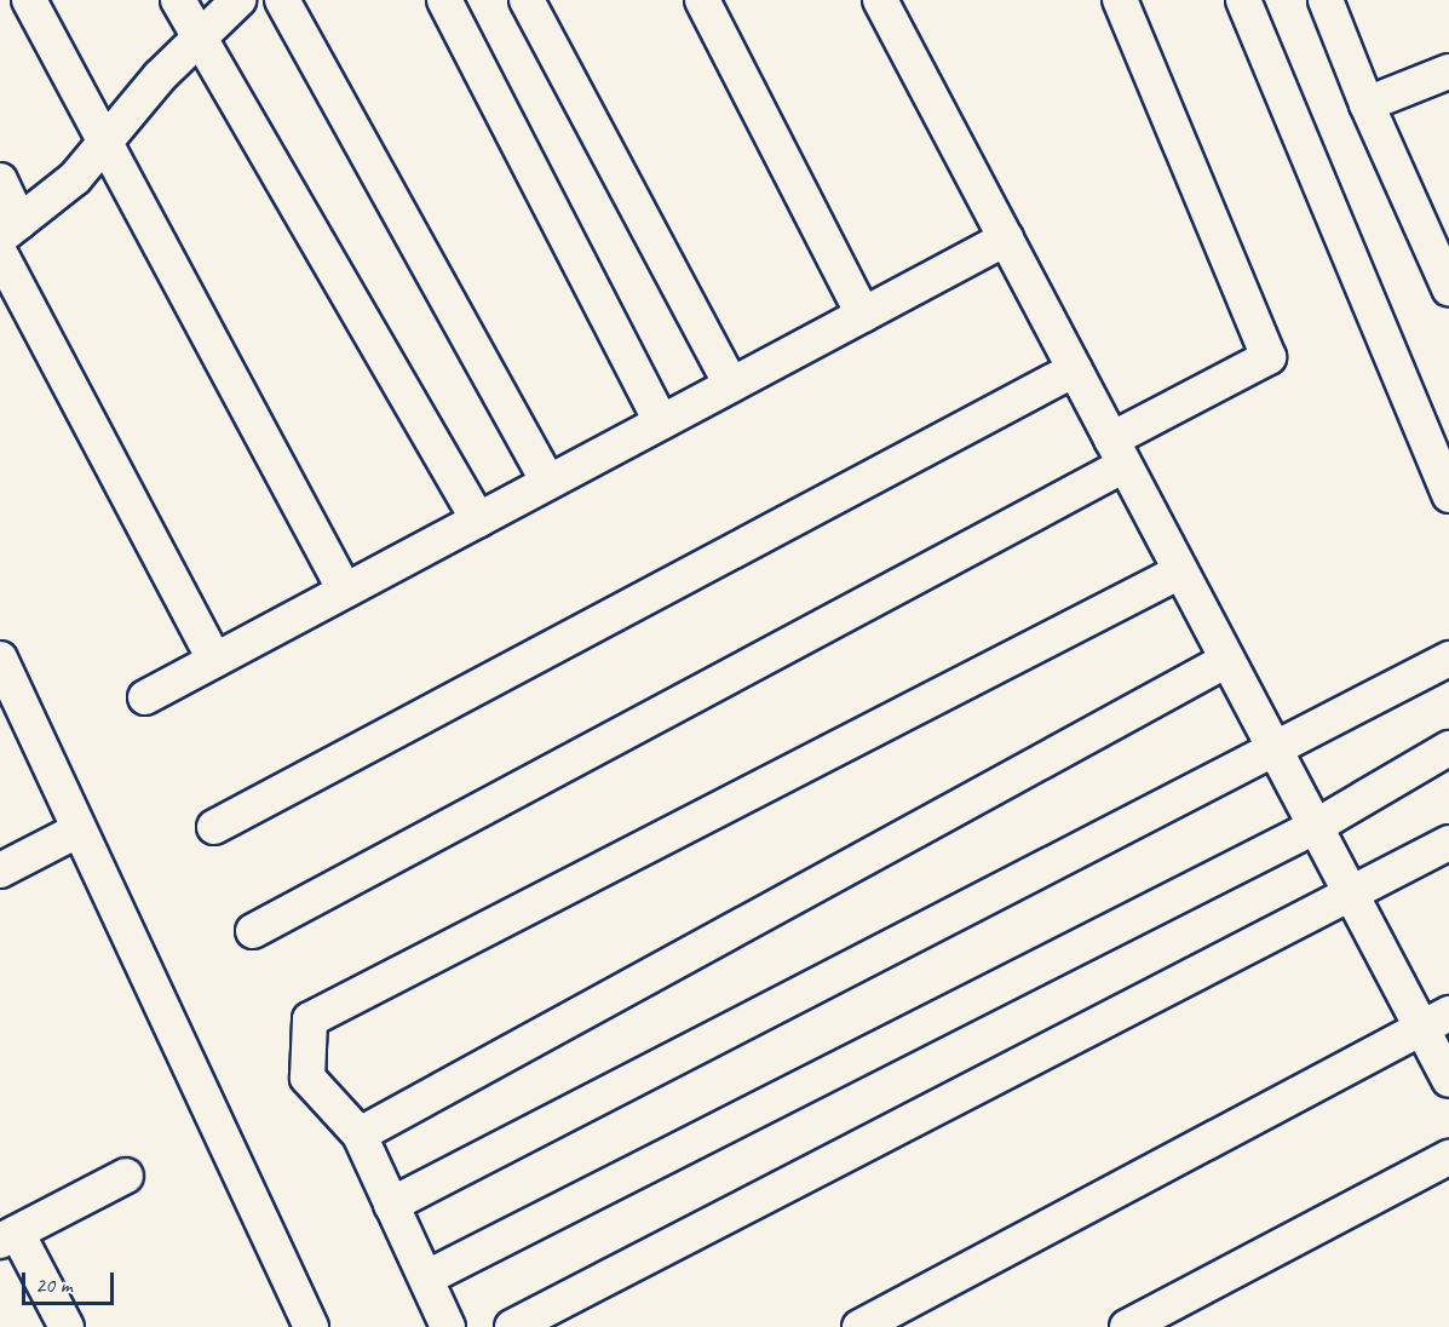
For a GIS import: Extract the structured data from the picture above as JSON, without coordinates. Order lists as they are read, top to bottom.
{
  "scale_bar": "20 m"
}
